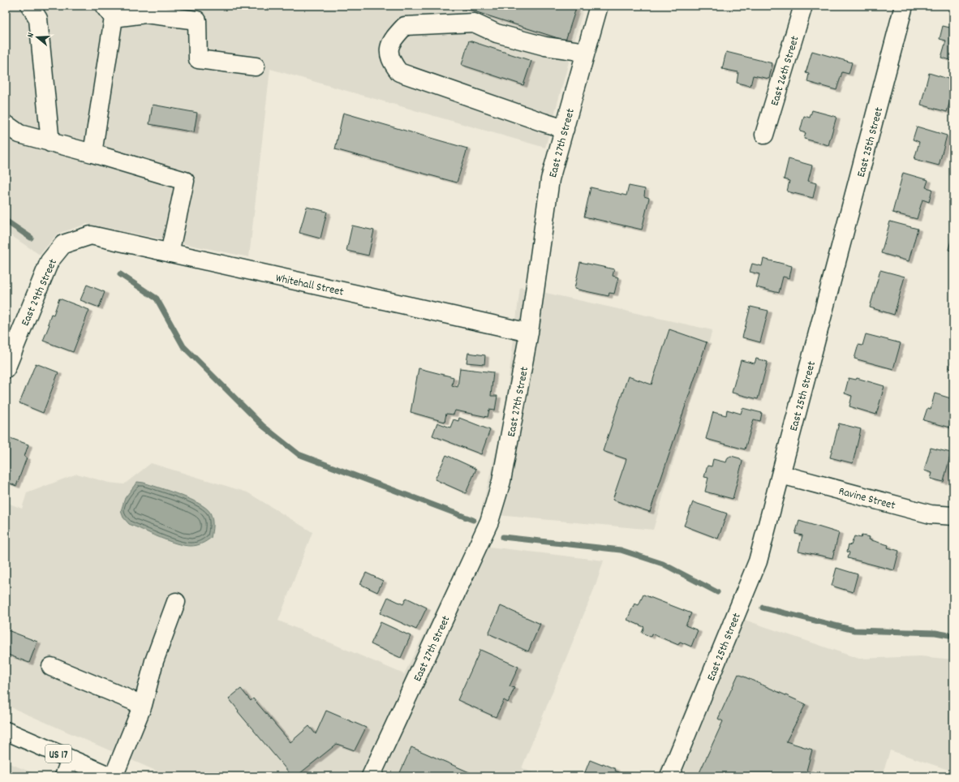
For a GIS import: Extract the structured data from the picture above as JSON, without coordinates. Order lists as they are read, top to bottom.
{
  "streets": {
    "street": [
      "East 26th Street",
      "East 25th Street",
      "East 27th Street",
      "Whitehall Street",
      "East 29th Street",
      "Ravine Street",
      "US 17"
    ]
  },
  "crossings": [
    ["East 25th Street", "Ravine Street"],
    ["East 27th Street", "Whitehall Street"],
    ["Whitehall Street", "East 29th Street"]
  ],
  "north": "left"
}
